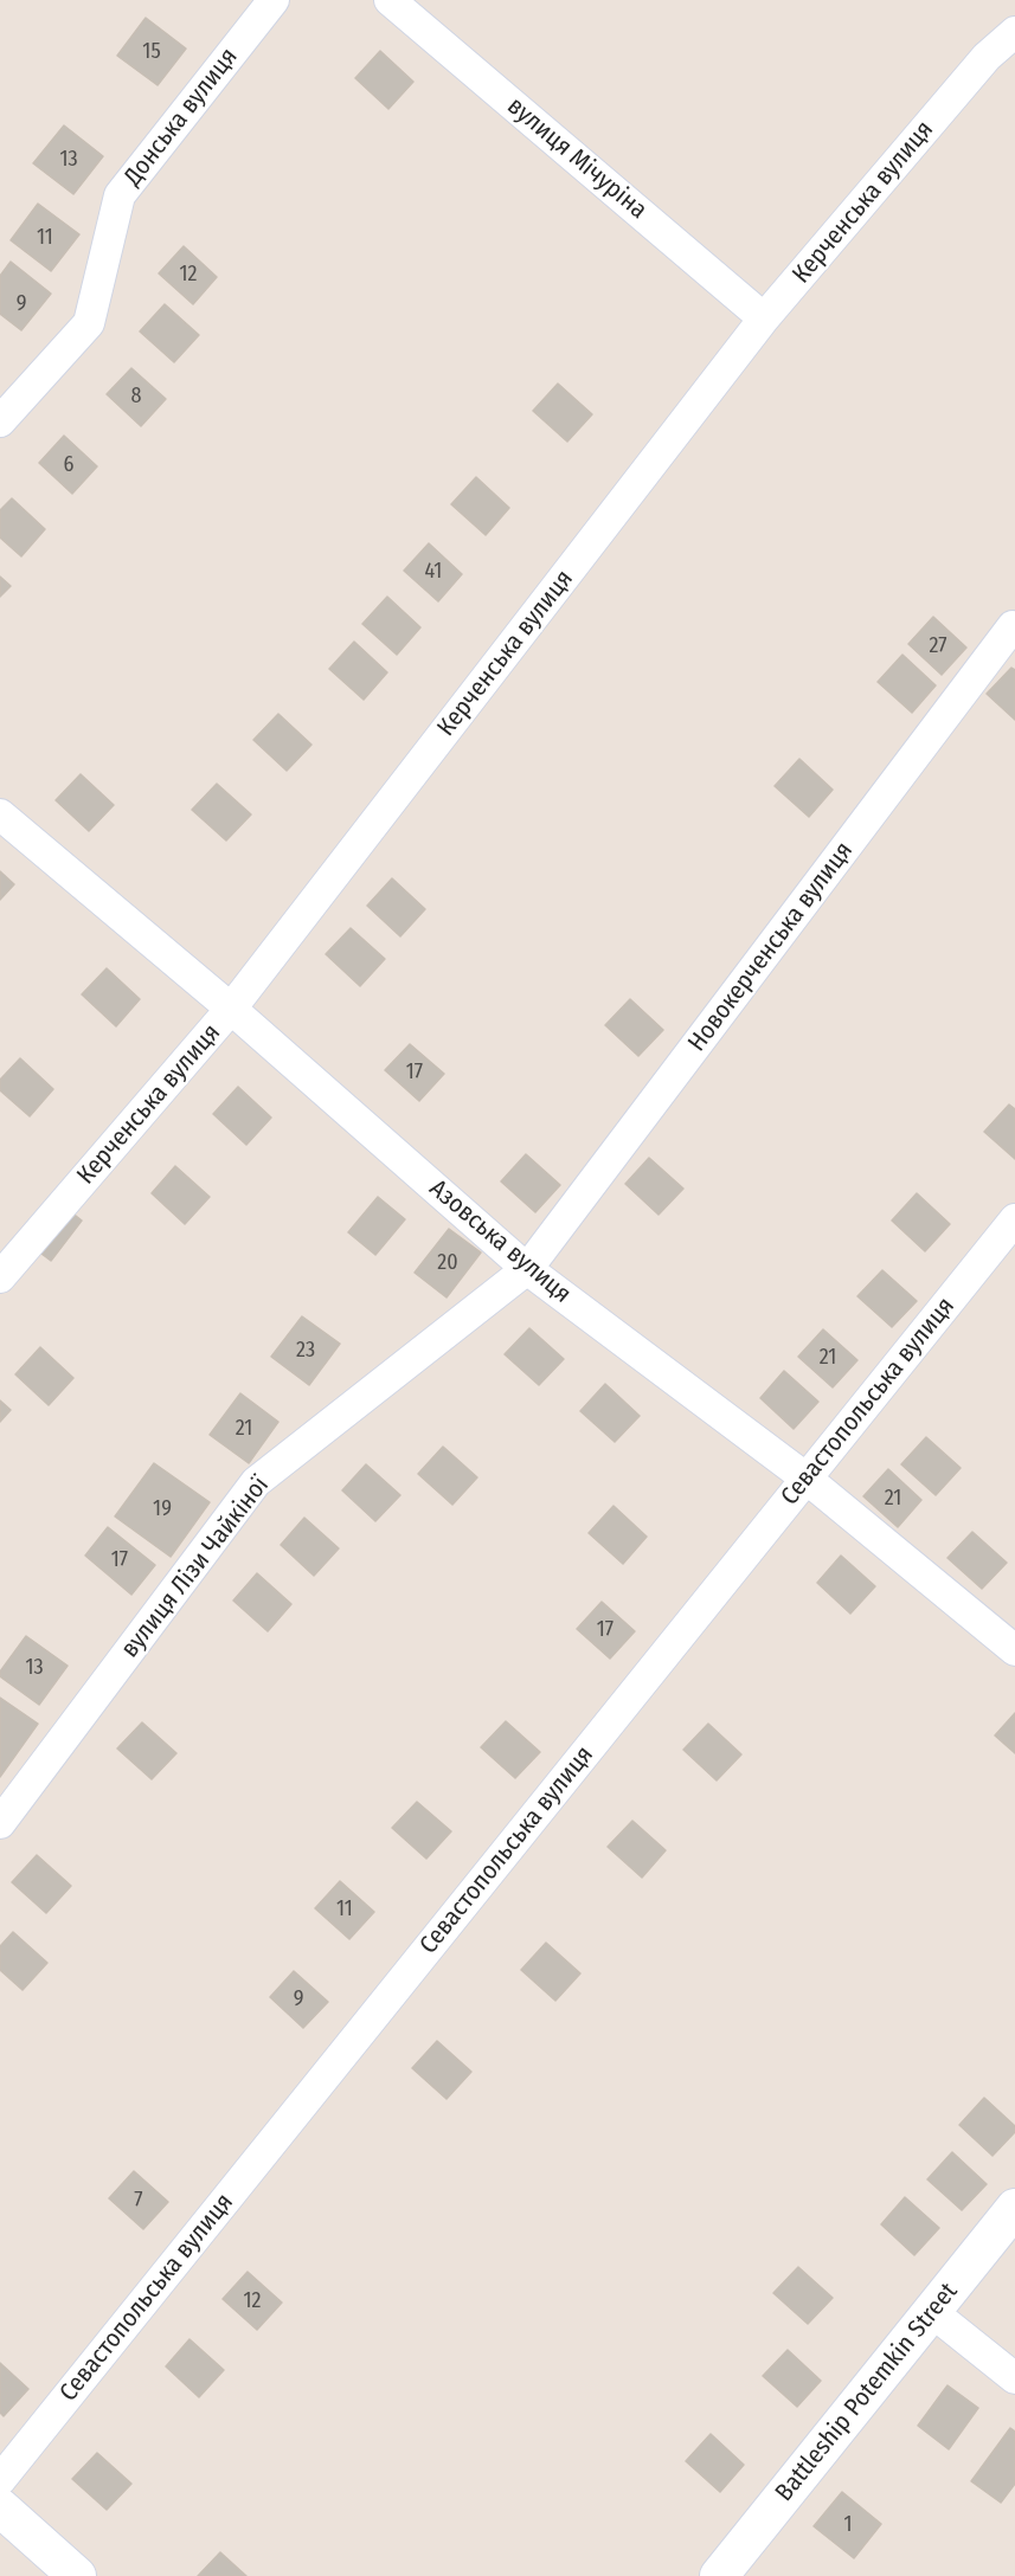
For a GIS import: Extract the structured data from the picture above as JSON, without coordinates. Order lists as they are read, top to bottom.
{
  "streets": {
    "street": [
      "Донська вулиця",
      "вулиця Мічуріна",
      "Керченська вулиця",
      "Новокерченська вулиця",
      "Азовська вулиця",
      "Севастопольська вулиця",
      "вулиця Лізи Чайкіної",
      "Battleship Potemkin Street"
    ]
  },
  "crossings": [
    ["вулиця Мічуріна", "Керченська вулиця"],
    ["Керченська вулиця", "Азовська вулиця"],
    ["Новокерченська вулиця", "Азовська вулиця"],
    ["Новокерченська вулиця", "вулиця Лізи Чайкіної"],
    ["Азовська вулиця", "Севастопольська вулиця"],
    ["Азовська вулиця", "вулиця Лізи Чайкіної"]
  ],
  "house_numbers": [
    "15",
    "13",
    "11",
    "12",
    "9",
    "8",
    "6",
    "41",
    "27",
    "17",
    "20",
    "23",
    "21",
    "21",
    "21",
    "19",
    "17",
    "17",
    "13",
    "11",
    "9",
    "7",
    "12",
    "1"
  ]
}
